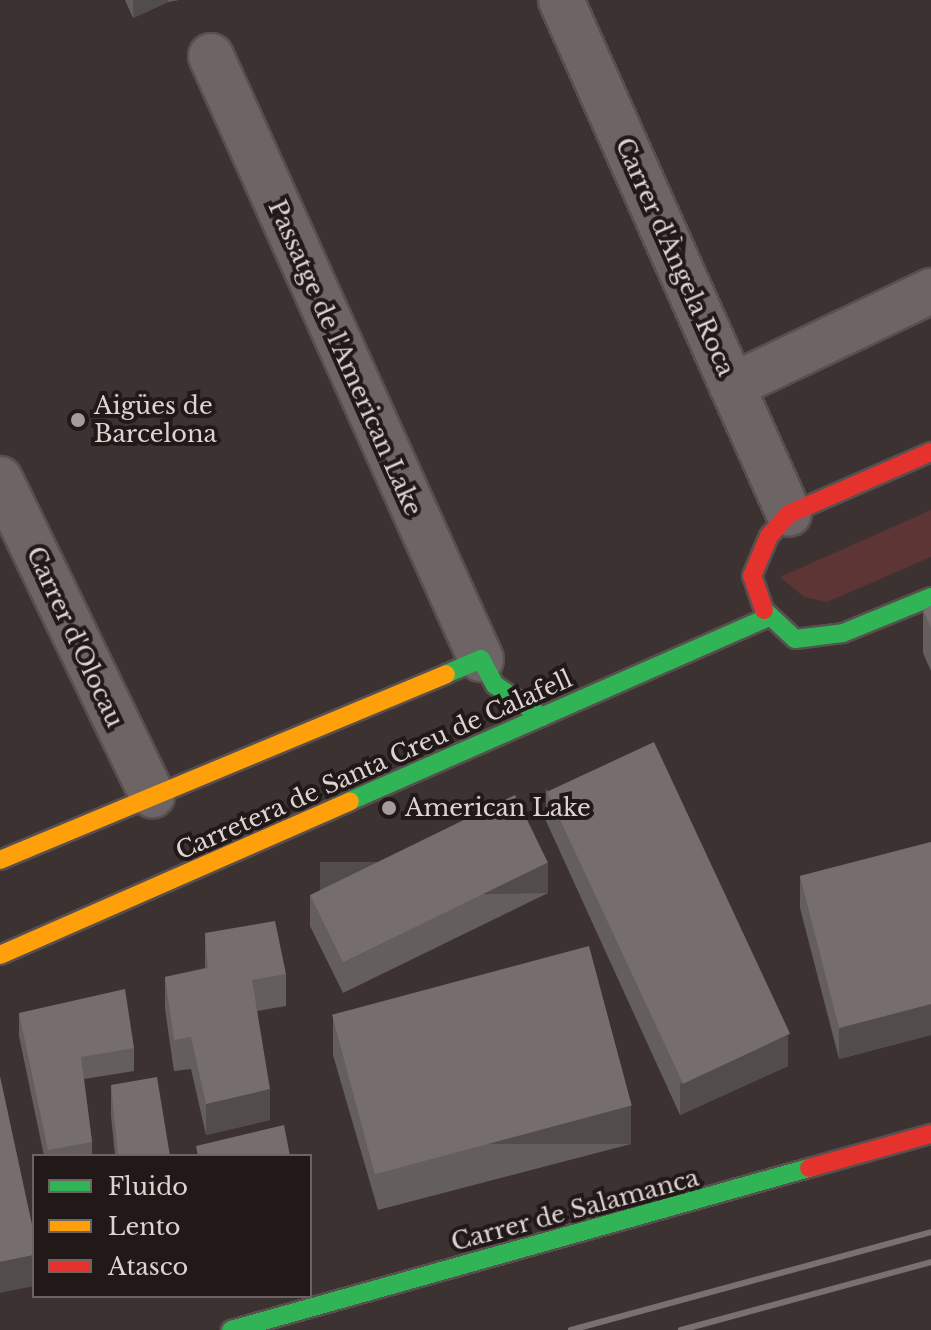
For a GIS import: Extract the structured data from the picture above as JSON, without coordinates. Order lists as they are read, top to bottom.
{
  "streets": {
    "street": [
      "Carrer d'Àngela Roca",
      "Passatge de l'American Lake",
      "Carrer d'Olocau",
      "Carretera de Santa Creu de Calafell",
      "Carrer de Salamanca"
    ]
  },
  "places": ["Aigües de Barcelona", "American Lake"],
  "legend": ["Fluido", "Lento", "Atasco"]
}
